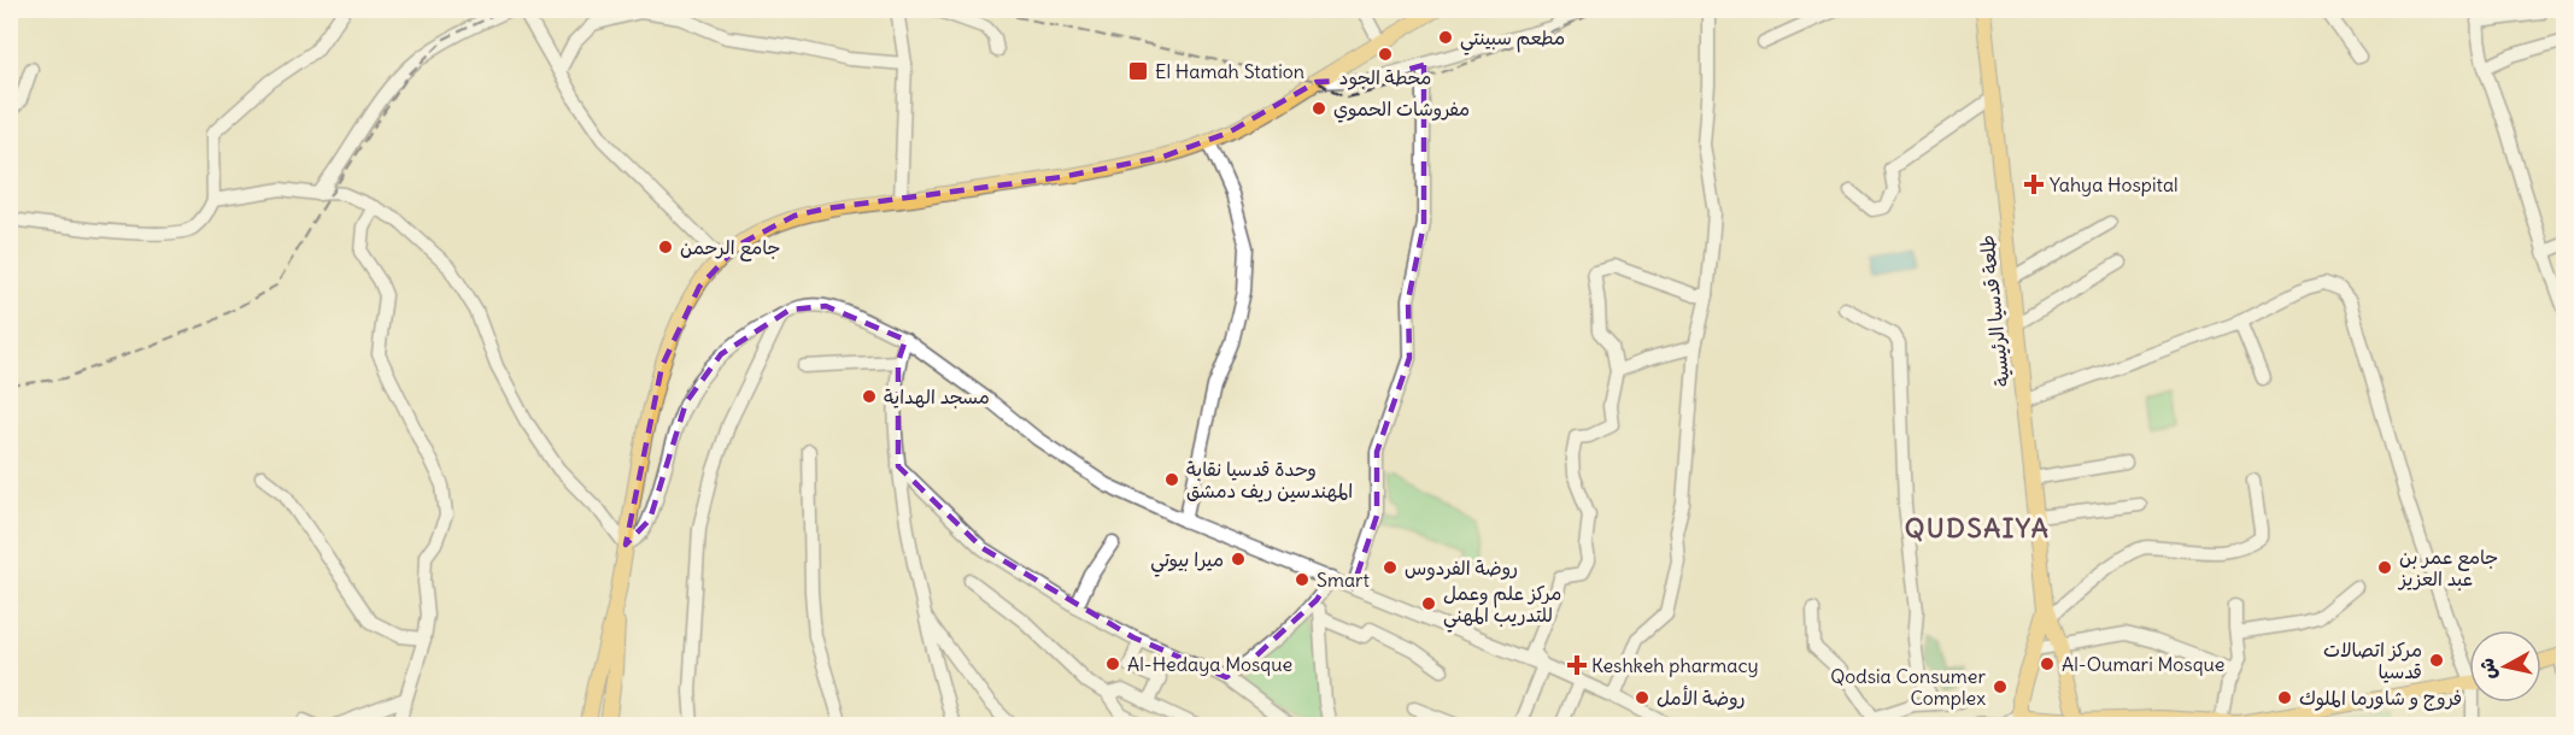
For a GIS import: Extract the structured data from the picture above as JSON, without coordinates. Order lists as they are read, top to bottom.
{
  "streets": {
    "main road": ["طلعة قدسيا الرئيسية"]
  },
  "districts": ["QUDSAIYA"],
  "places": {
    "other": [
      "مطعم سبينتي",
      "محطة الجود",
      "مفروشات الحموي",
      "جامع الرحمن",
      "مسجد الهداية",
      "وحدة قدسيا نقابة المهندسين ريف دمشق",
      "ميرا بيوتي",
      "روضة الفردوس",
      "جامع عمر بن عبد العزيز",
      "Smart",
      "مركز علم وعمل للتدريب المهني",
      "مركز اتصالات قدسيا",
      "Al-Hedaya Mosque",
      "Al-Oumari Mosque",
      "Qodsia Consumer Complex",
      "روضة الأمل",
      "فروج و شاورما الملوك"
    ],
    "transit": ["El Hamah Station"],
    "health": ["Yahya Hospital", "Keshkeh pharmacy"]
  },
  "north": "left"
}
